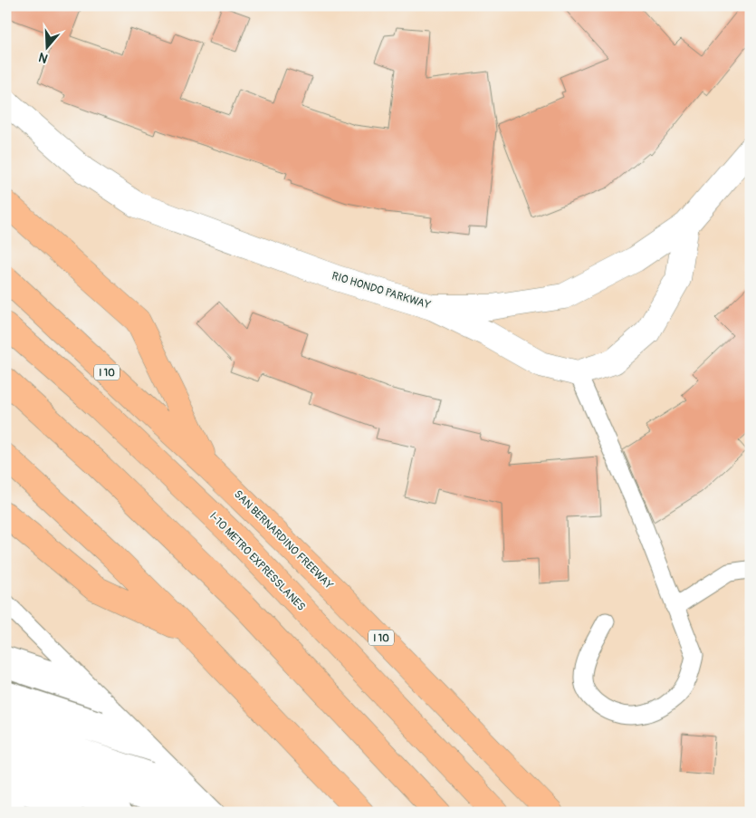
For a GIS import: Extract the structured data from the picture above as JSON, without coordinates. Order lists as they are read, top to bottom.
{
  "streets": {
    "highway": ["I 10", "SAN BERNARDINO FREEWAY", "I-10 METRO EXPRESSLANES"],
    "street": ["RIO HONDO PARKWAY"]
  },
  "north": "bottom"
}
